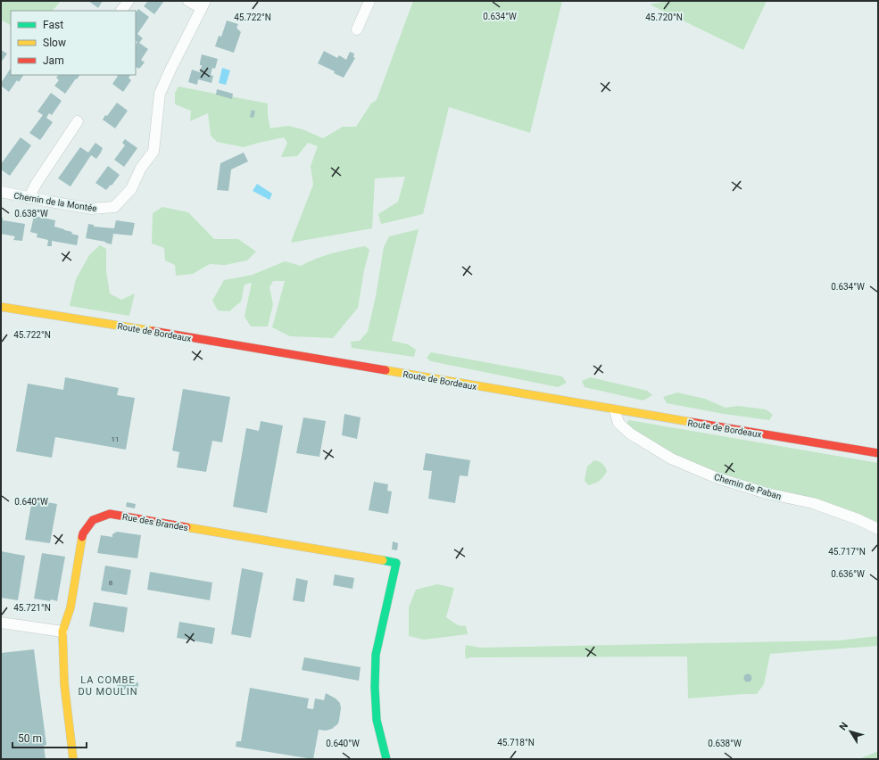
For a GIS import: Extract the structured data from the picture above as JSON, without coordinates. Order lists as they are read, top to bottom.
{
  "streets": {
    "main road": ["Route de Bordeaux", "Rue des Brandes"],
    "street": ["Chemin de la Montée", "Chemin de Paban"]
  },
  "crossings": [
    ["Route de Bordeaux", "Chemin de Paban"]
  ],
  "districts": ["LA COMBE DU MOULIN"],
  "house_numbers": ["11", "8"],
  "legend": ["Fast", "Slow", "Jam"],
  "scale_bar": "50 m",
  "north": "top left",
  "coordinates": [
    "0.634°W",
    "45.722°N",
    "45.720°N",
    "0.638°W",
    "0.640°W",
    "45.717°N",
    "0.636°W",
    "45.721°N",
    "45.718°N"
  ]
}
